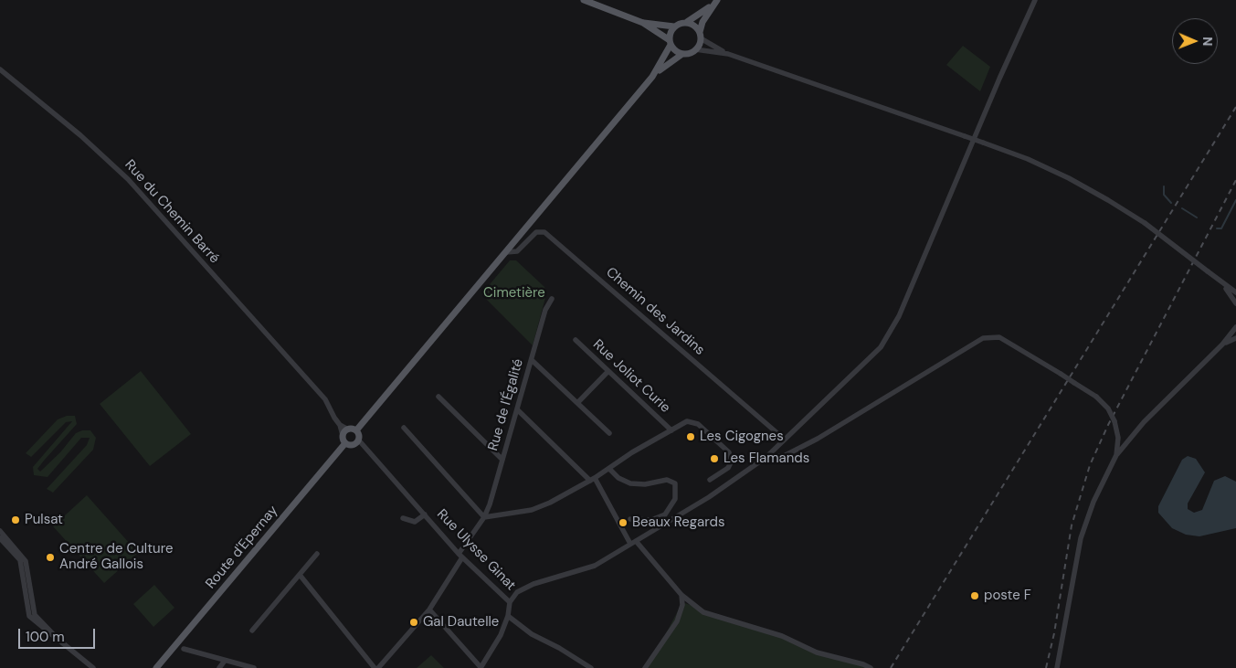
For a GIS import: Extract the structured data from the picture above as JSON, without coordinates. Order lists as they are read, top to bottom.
{
  "streets": {
    "main road": ["Route d'Epernay"],
    "street": [
      "Rue du Chemin Barré",
      "Chemin des Jardins",
      "Rue Joliot Curie",
      "Rue de l'Égalité",
      "Rue Ulysse Ginat"
    ]
  },
  "crossings": [
    ["Rue de l'Égalité", "Rue Ulysse Ginat"],
    ["Route d'Epernay", "Rue Ulysse Ginat"]
  ],
  "parks": ["Cimetière"],
  "places": [
    "Les Cigognes",
    "Les Flamands",
    "Pulsat",
    "Beaux Regards",
    "Centre de Culture André Gallois",
    "poste F",
    "Gal Dautelle"
  ],
  "scale_bar": "100 m",
  "north": "right"
}
